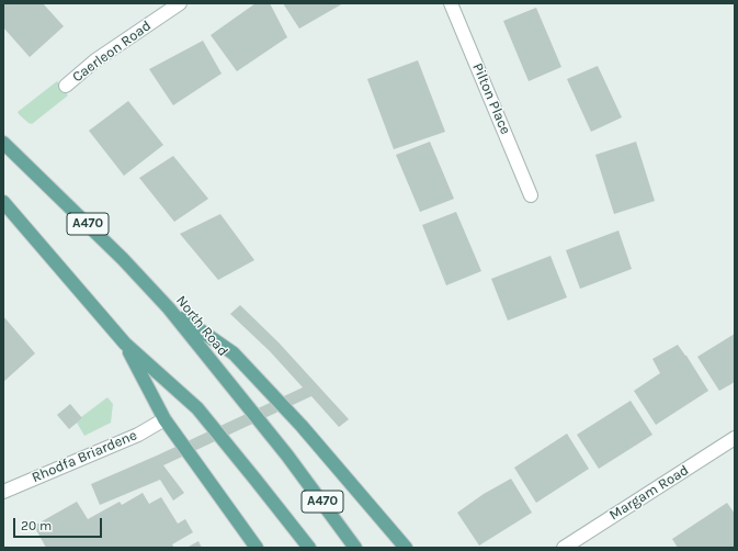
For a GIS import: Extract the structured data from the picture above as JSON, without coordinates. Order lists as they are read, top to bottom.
{
  "streets": {
    "main road": ["A470", "North Road"],
    "street": [
      "Caerleon Road",
      "Pilton Place",
      "Rhodfa Briardene",
      "Margam Road"
    ]
  },
  "scale_bar": "20 m"
}
